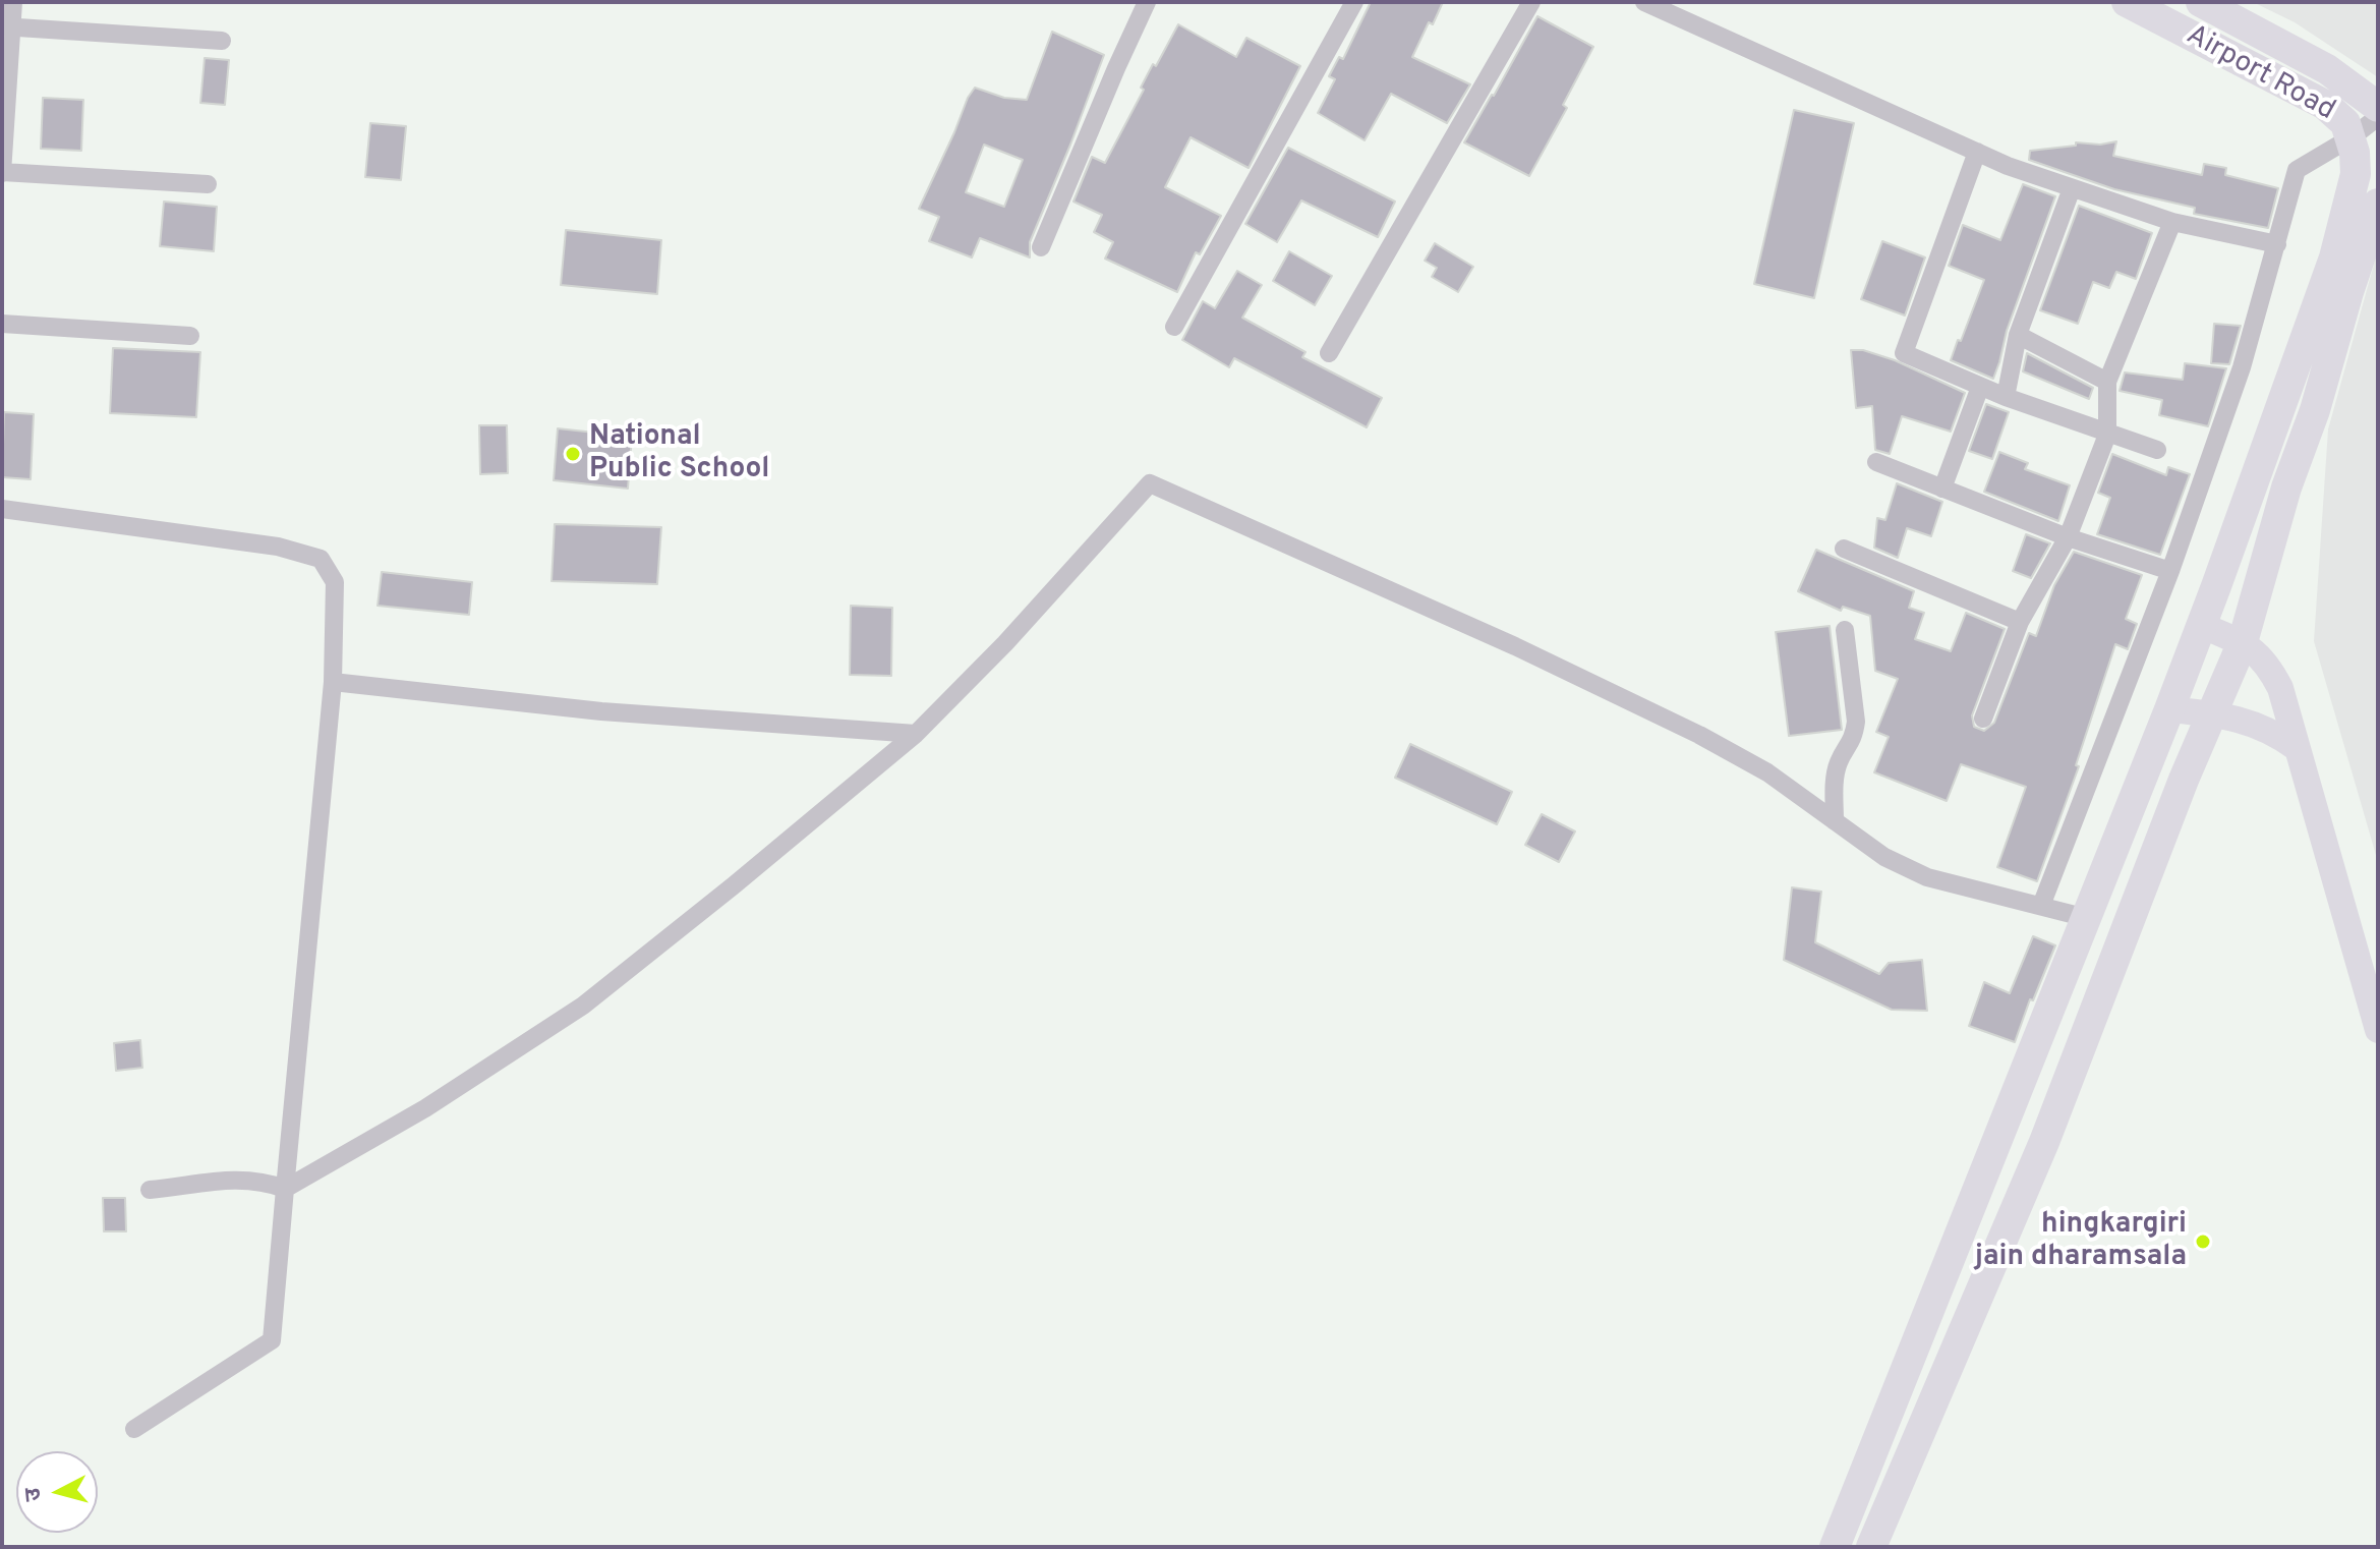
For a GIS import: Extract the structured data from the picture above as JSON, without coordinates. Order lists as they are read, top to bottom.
{
  "streets": {
    "main road": ["Airport Road"]
  },
  "places": ["National Public School", "hingkargiri jain dharamsala"],
  "north": "left"
}
